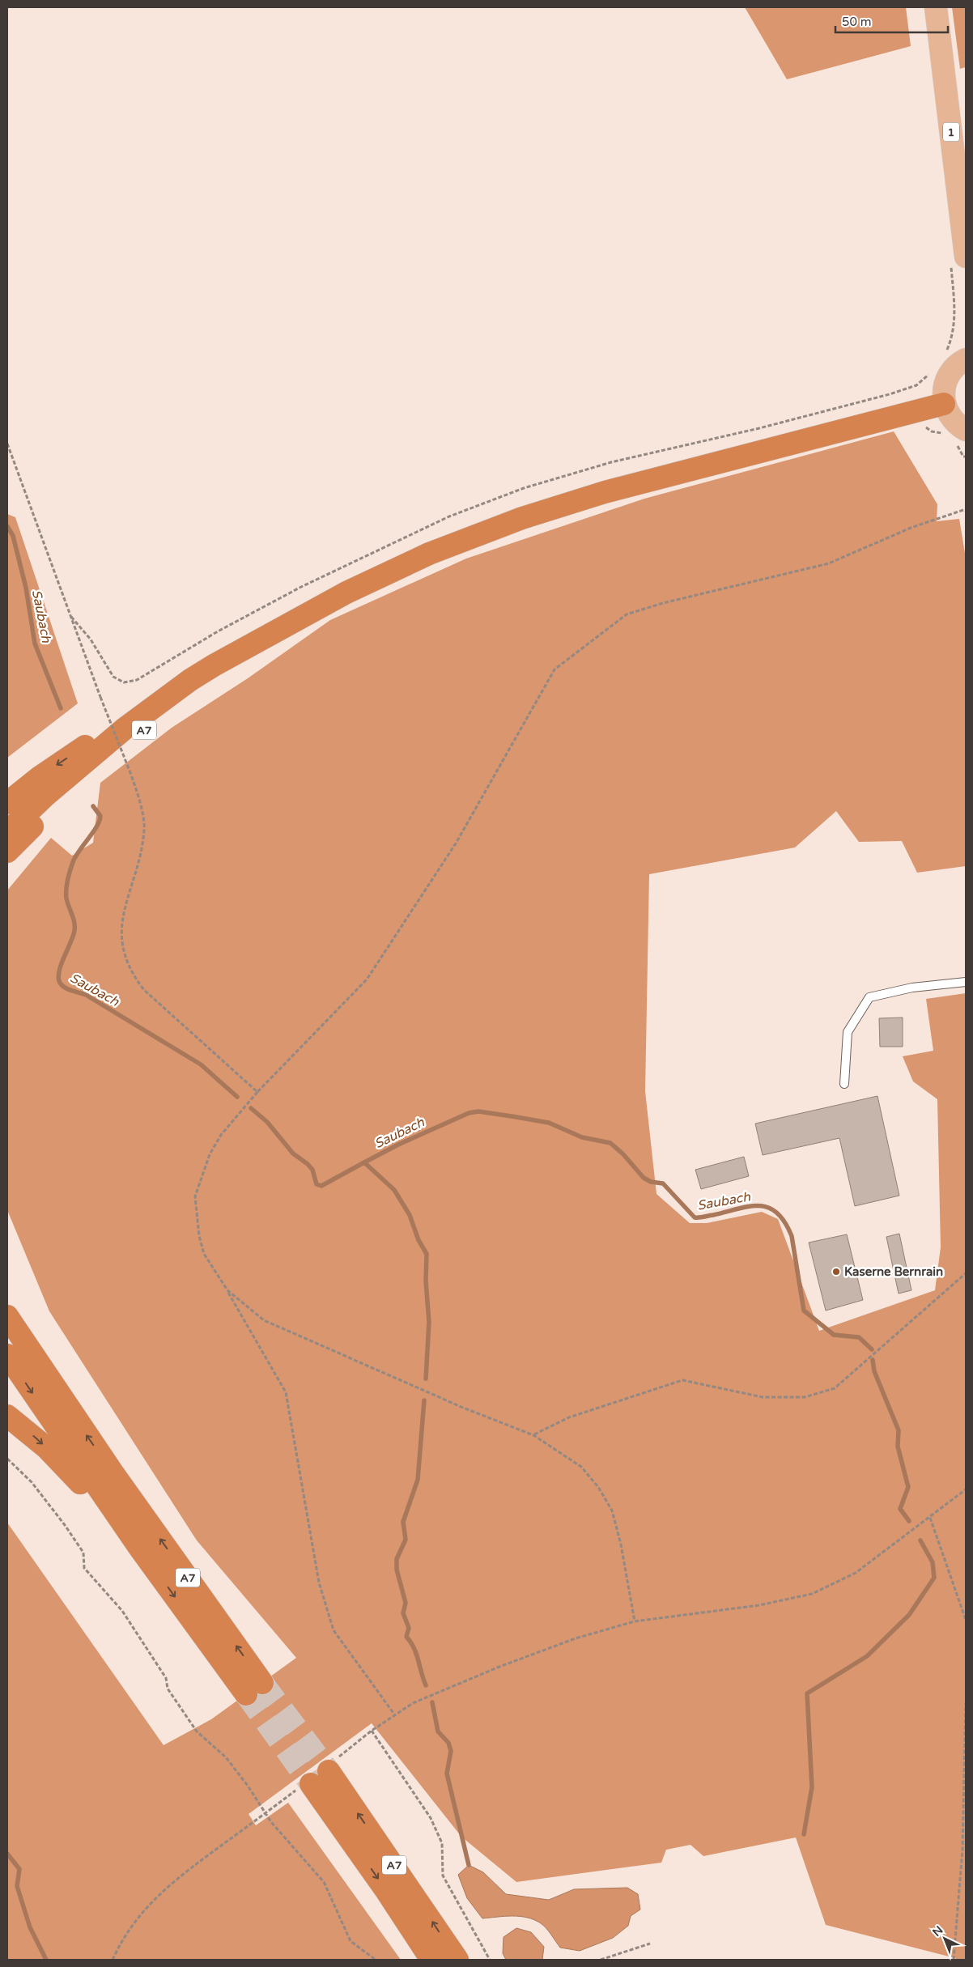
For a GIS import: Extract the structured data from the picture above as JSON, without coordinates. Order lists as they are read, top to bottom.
{
  "streets": {
    "highway": ["A7"],
    "main road": ["1"]
  },
  "water": ["Saubach"],
  "places": ["Kaserne Bernrain"],
  "scale_bar": "50 m",
  "north": "top left"
}
